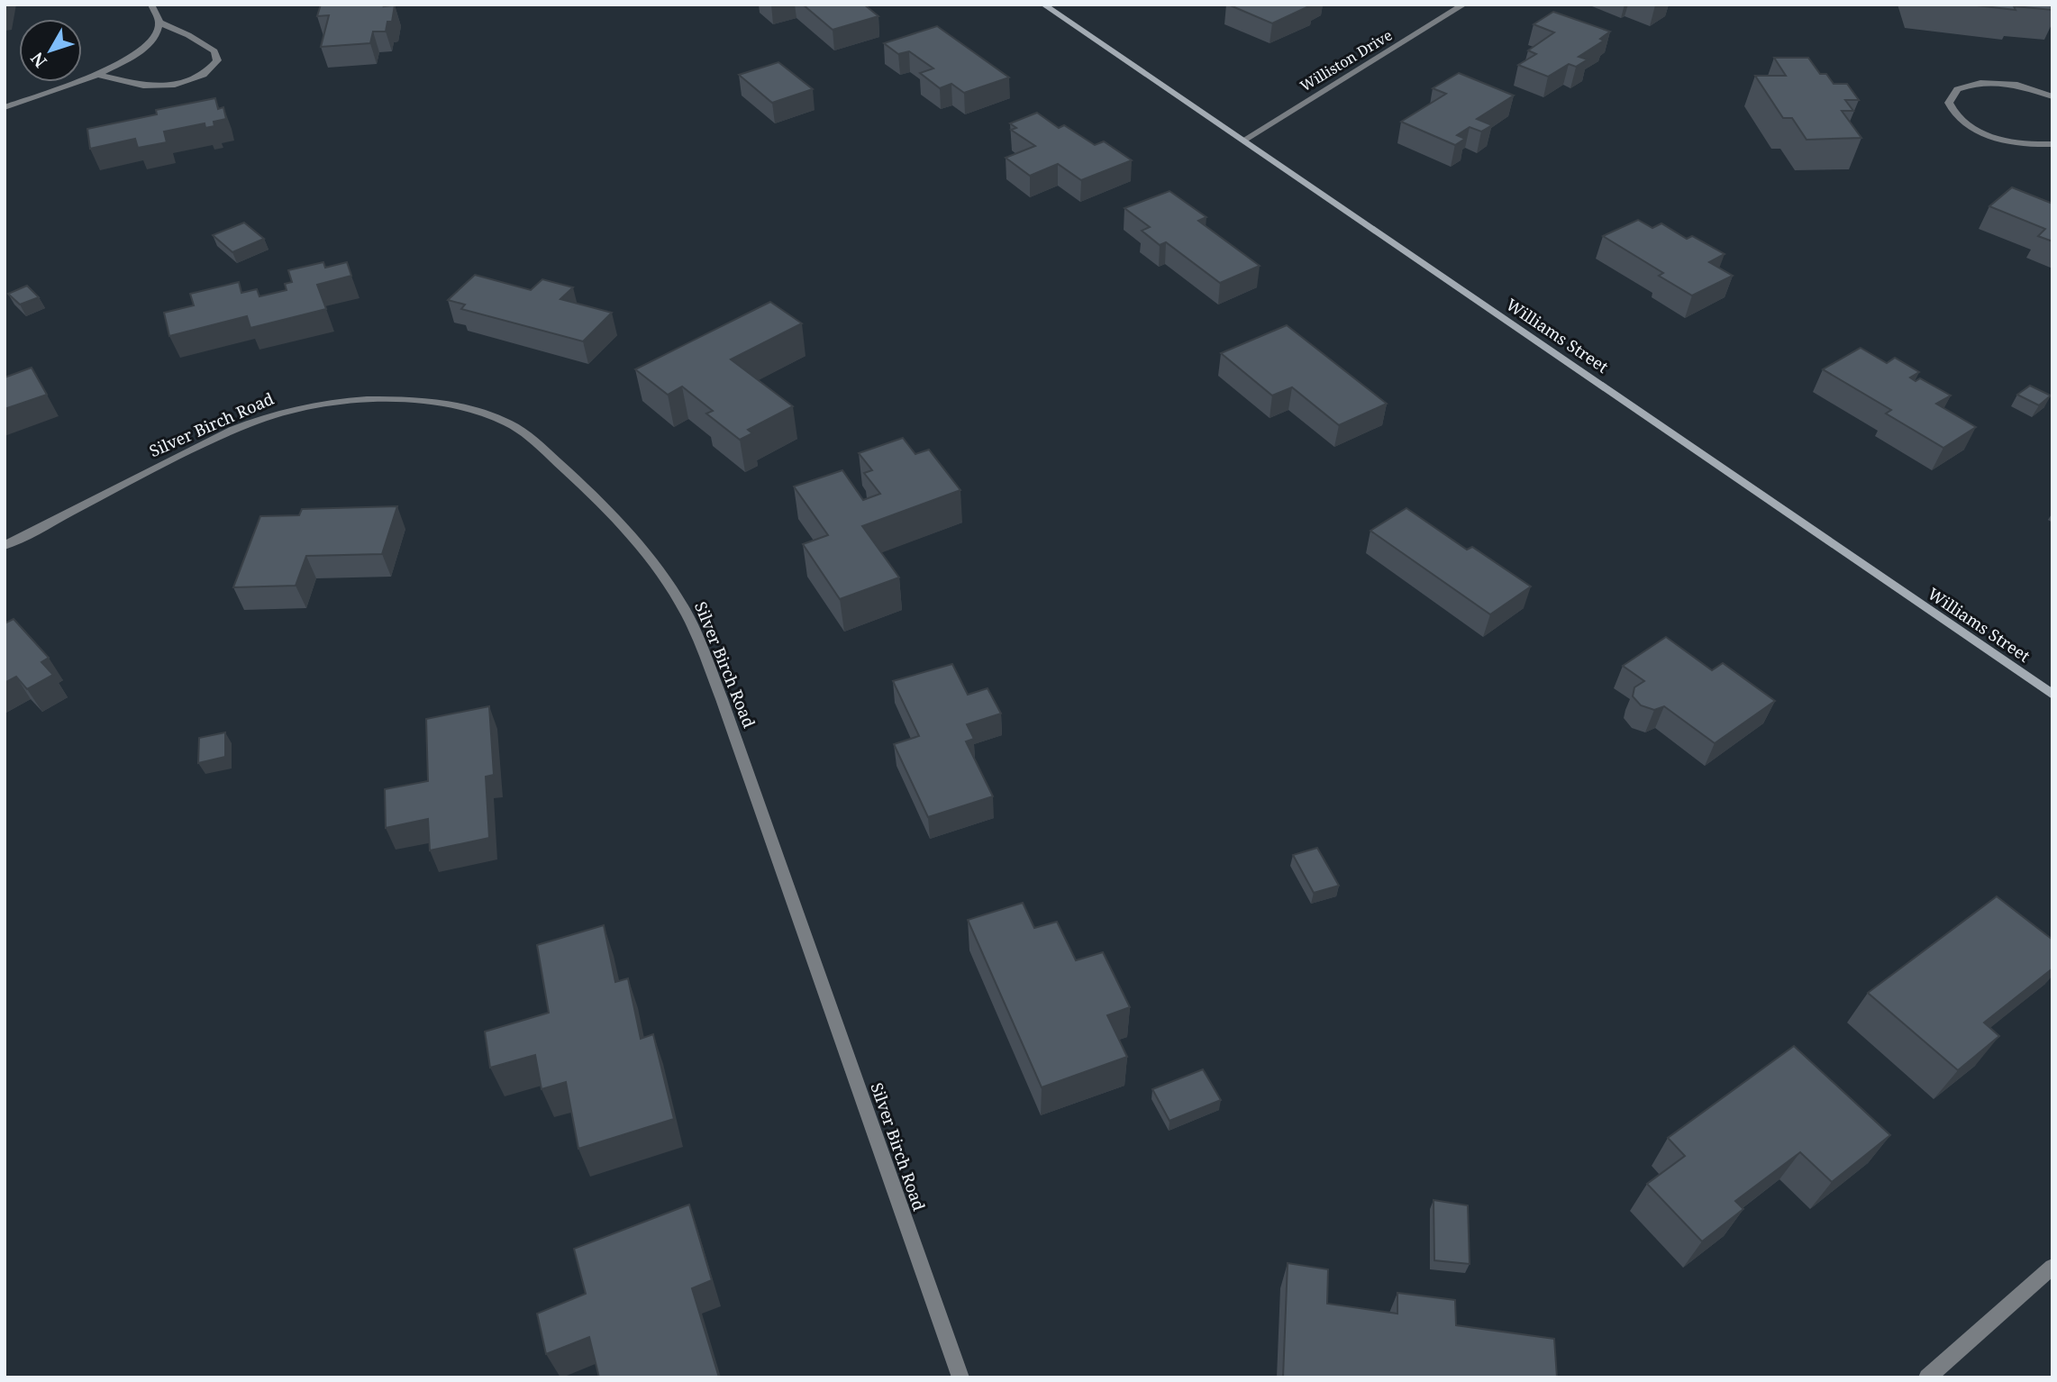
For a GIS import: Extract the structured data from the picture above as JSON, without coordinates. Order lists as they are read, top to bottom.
{
  "streets": {
    "main road": ["Williams Street"],
    "street": ["Williston Drive", "Silver Birch Road"]
  },
  "crossings": [
    ["Williston Drive", "Williams Street"]
  ],
  "north": "bottom left"
}
